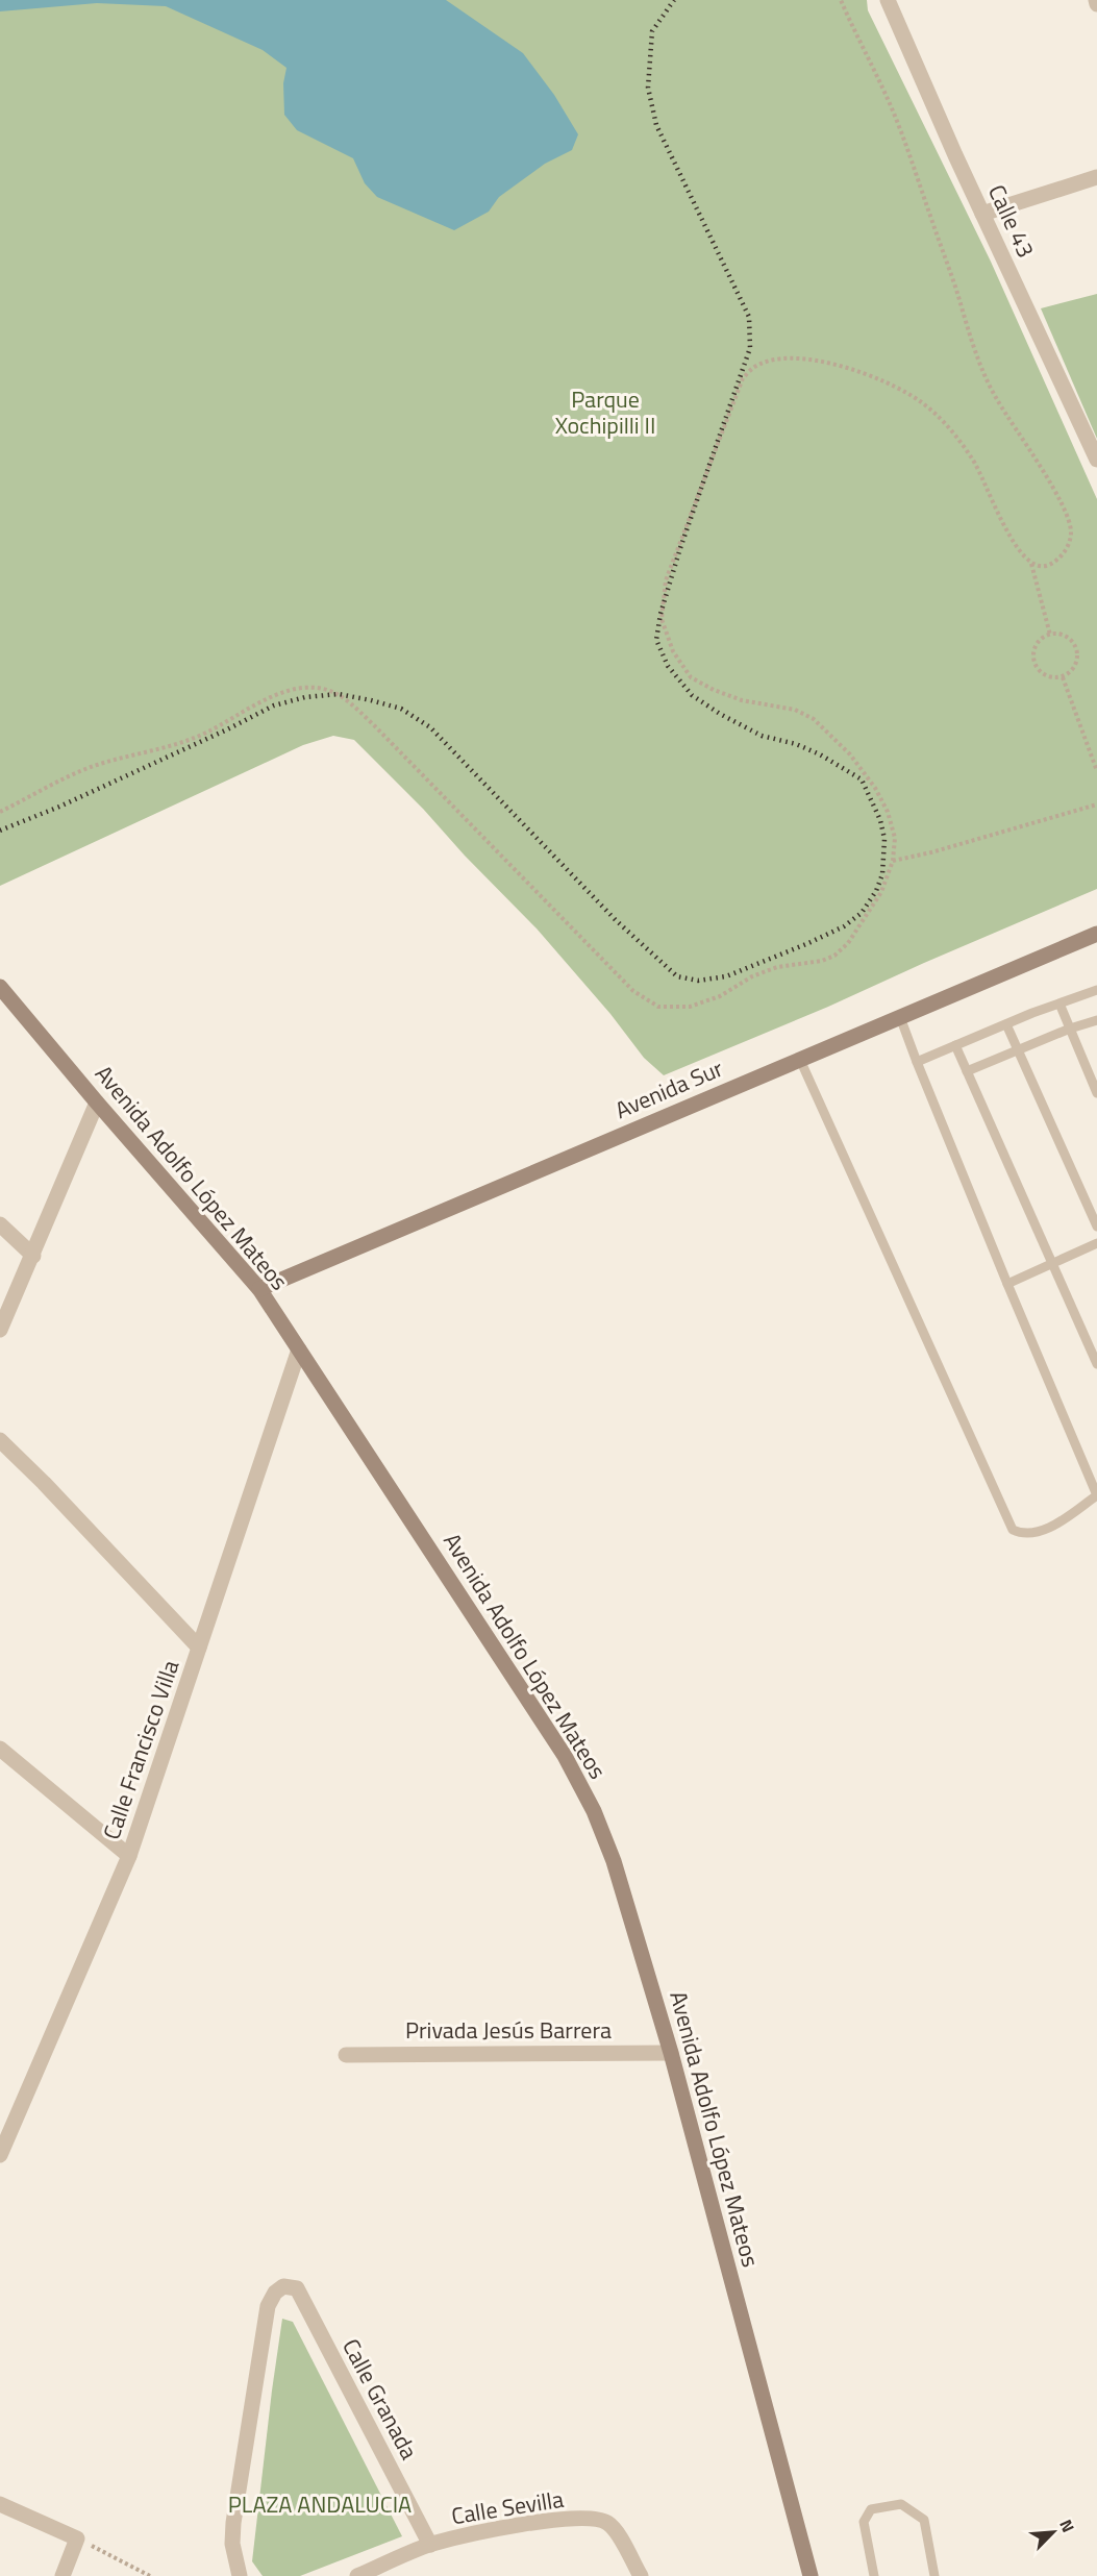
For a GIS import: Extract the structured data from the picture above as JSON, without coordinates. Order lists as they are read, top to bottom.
{
  "streets": {
    "street": [
      "Calle 43",
      "Avenida Sur",
      "Avenida Adolfo López Mateos",
      "Calle Francisco Villa",
      "Privada Jesús Barrera",
      "Calle Granada",
      "Calle Sevilla"
    ]
  },
  "crossings": [
    ["Avenida Sur", "Avenida Adolfo López Mateos"],
    ["Avenida Adolfo López Mateos", "Calle Francisco Villa"],
    ["Avenida Adolfo López Mateos", "Privada Jesús Barrera"],
    ["Calle Granada", "Calle Sevilla"]
  ],
  "parks": ["Parque Xochipilli II", "PLAZA ANDALUCIA"],
  "north": "top right"
}
